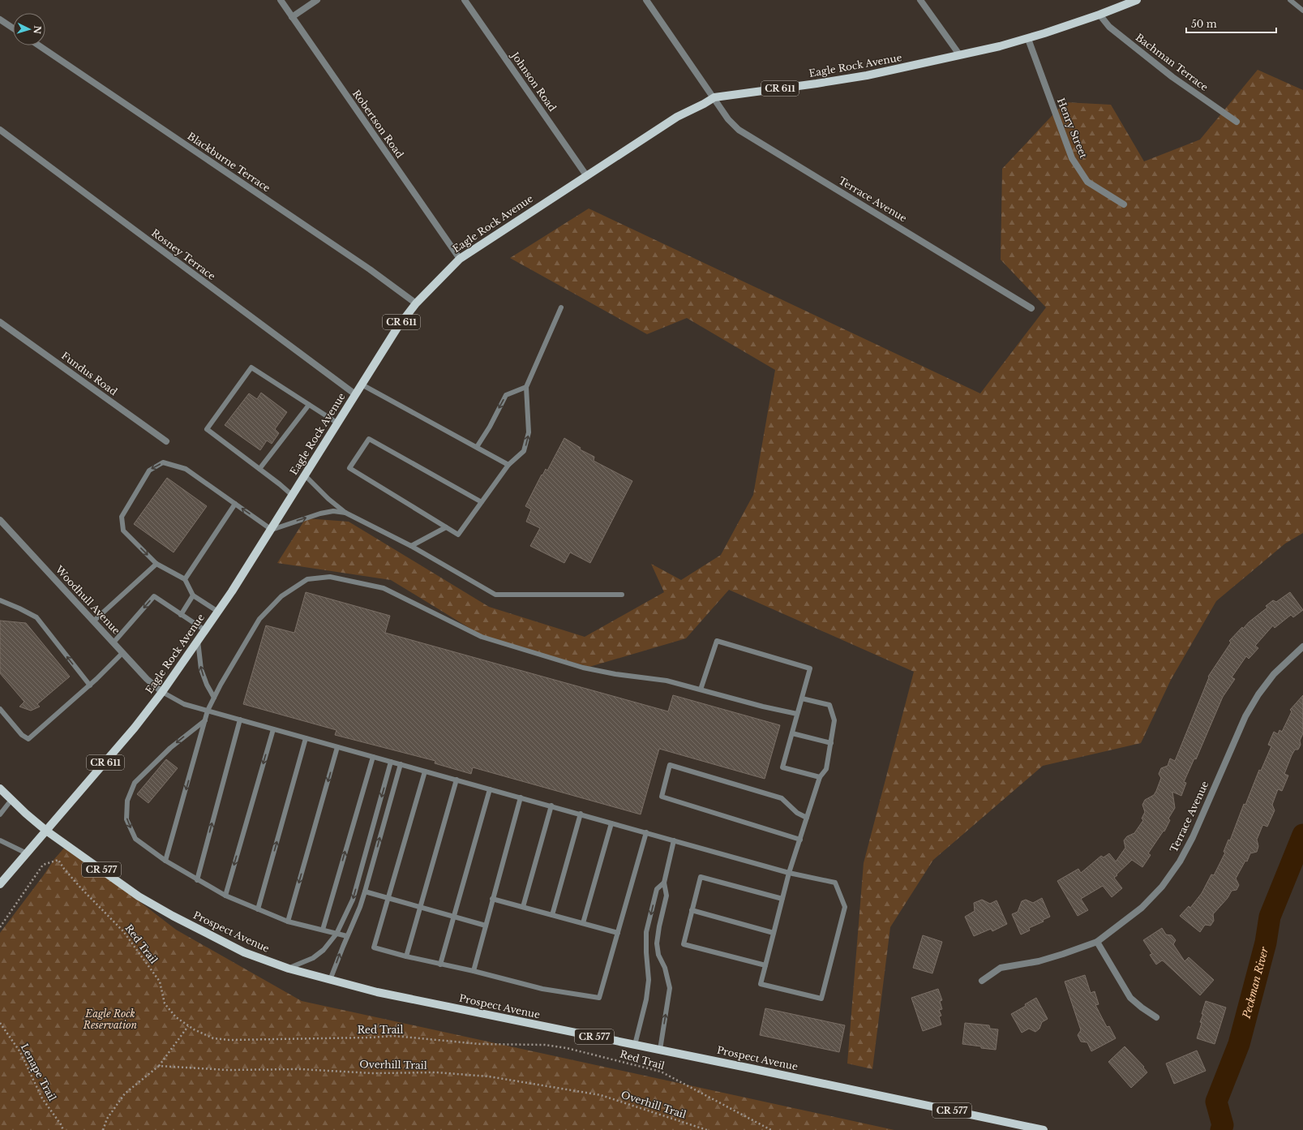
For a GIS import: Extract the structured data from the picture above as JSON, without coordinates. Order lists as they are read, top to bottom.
{
  "streets": {
    "main road": [
      "Eagle Rock Avenue",
      "CR 611",
      "CR 577",
      "Prospect Avenue"
    ],
    "street": [
      "Bachman Terrace",
      "Johnson Road",
      "Robertson Road",
      "Henry Street",
      "Blackburne Terrace",
      "Terrace Avenue",
      "Rosney Terrace",
      "Fundus Road",
      "Woodhull Avenue"
    ],
    "path": ["Red Trail", "Overhill Trail", "Lenape Trail"]
  },
  "crossings": [
    ["Bachman Terrace", "Eagle Rock Avenue"],
    ["Eagle Rock Avenue", "Johnson Road"],
    ["Eagle Rock Avenue", "Robertson Road"],
    ["Eagle Rock Avenue", "Henry Street"],
    ["Eagle Rock Avenue", "Blackburne Terrace"],
    ["Eagle Rock Avenue", "Terrace Avenue"],
    ["Eagle Rock Avenue", "Rosney Terrace"],
    ["Eagle Rock Avenue", "Woodhull Avenue"],
    ["Eagle Rock Avenue", "Prospect Avenue"]
  ],
  "water": ["Peckman River"],
  "parks": ["Eagle Rock Reservation"],
  "scale_bar": "50 m",
  "north": "right"
}
